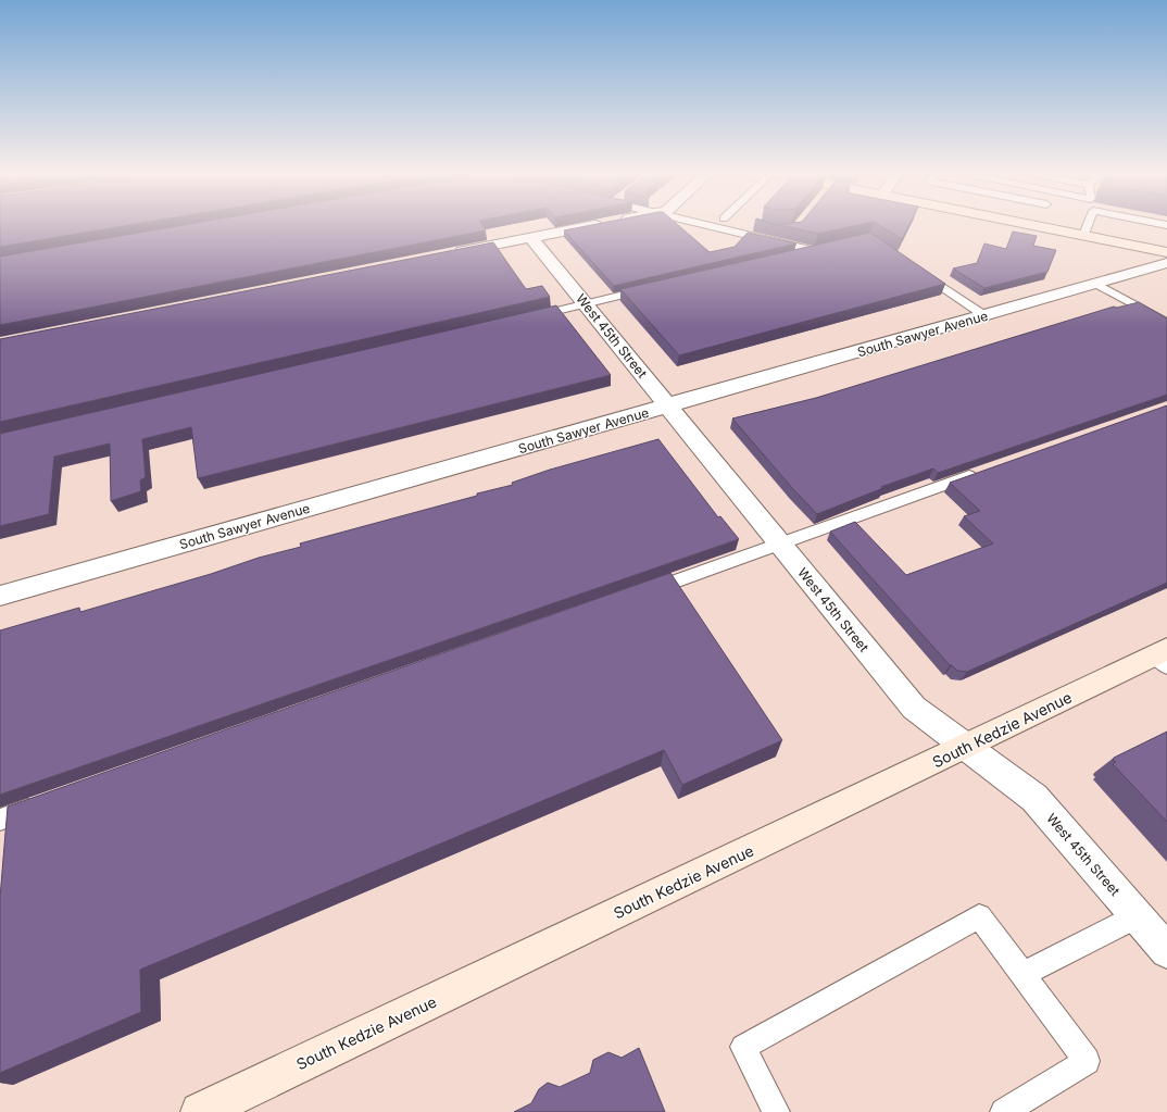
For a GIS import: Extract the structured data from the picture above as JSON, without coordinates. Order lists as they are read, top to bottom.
{
  "streets": {
    "main road": ["South Kedzie Avenue"],
    "street": ["South Sawyer Avenue", "West 45th Street"]
  },
  "crossings": [
    ["South Sawyer Avenue", "West 45th Street"],
    ["West 45th Street", "South Kedzie Avenue"]
  ]
}
